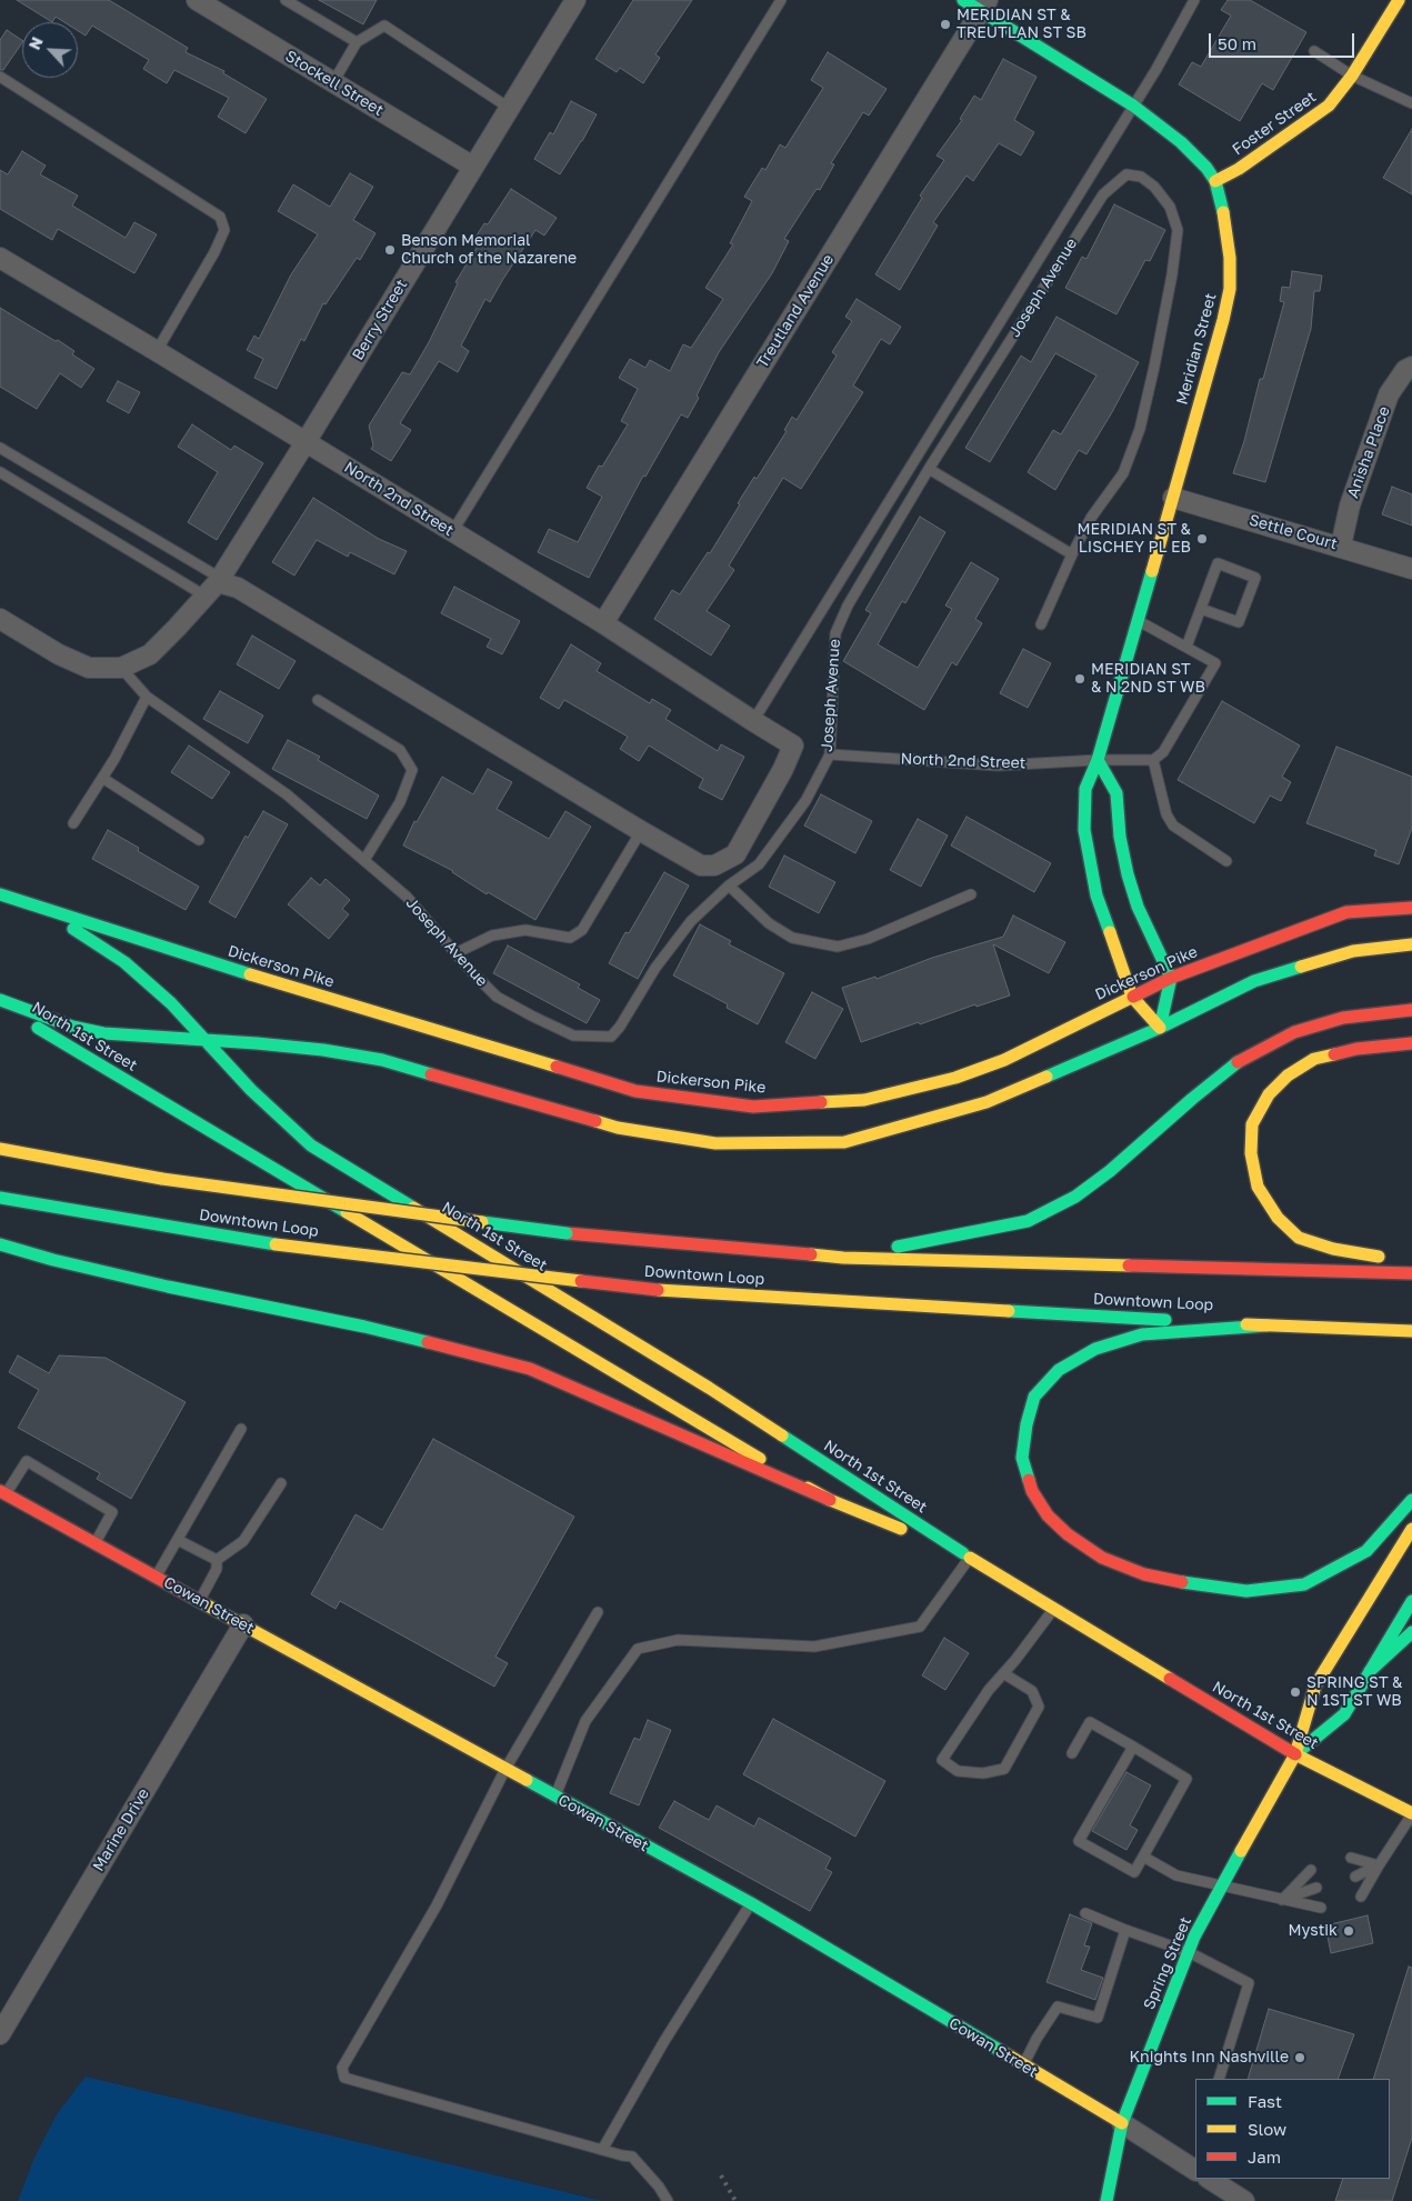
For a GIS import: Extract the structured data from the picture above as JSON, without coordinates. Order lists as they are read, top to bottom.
{
  "streets": {
    "main road": [
      "Foster Street",
      "Meridian Street",
      "Dickerson Pike",
      "North 1st Street",
      "Downtown Loop",
      "Cowan Street",
      "Spring Street"
    ],
    "street": [
      "Stockell Street",
      "Treutland Avenue",
      "Berry Street",
      "Anisha Place",
      "North 2nd Street",
      "Settle Court",
      "Marine Drive"
    ],
    "lane": ["Joseph Avenue"]
  },
  "crossings": [
    ["Stockell Street", "Berry Street"],
    ["Foster Street", "Meridian Street"],
    ["Joseph Avenue", "North 2nd Street"],
    ["Treutland Avenue", "Meridian Street"],
    ["Treutland Avenue", "North 2nd Street"],
    ["Berry Street", "North 2nd Street"],
    ["Meridian Street", "North 2nd Street"],
    ["Meridian Street", "Settle Court"],
    ["Meridian Street", "Dickerson Pike"],
    ["Anisha Place", "Settle Court"],
    ["Dickerson Pike", "North 1st Street"],
    ["North 1st Street", "Spring Street"],
    ["Cowan Street", "Marine Drive"],
    ["Cowan Street", "Spring Street"]
  ],
  "places": [
    "MERIDIAN ST & TREUTLAN ST SB",
    "Benson Memorial Church of the Nazarene",
    "MERIDIAN ST & LISCHEY PL EB",
    "MERIDIAN ST & N 2ND ST WB",
    "SPRING ST & N 1ST ST WB",
    "Mystik",
    "Knights Inn Nashville"
  ],
  "legend": ["Fast", "Slow", "Jam"],
  "scale_bar": "50 m",
  "north": "top left"
}
